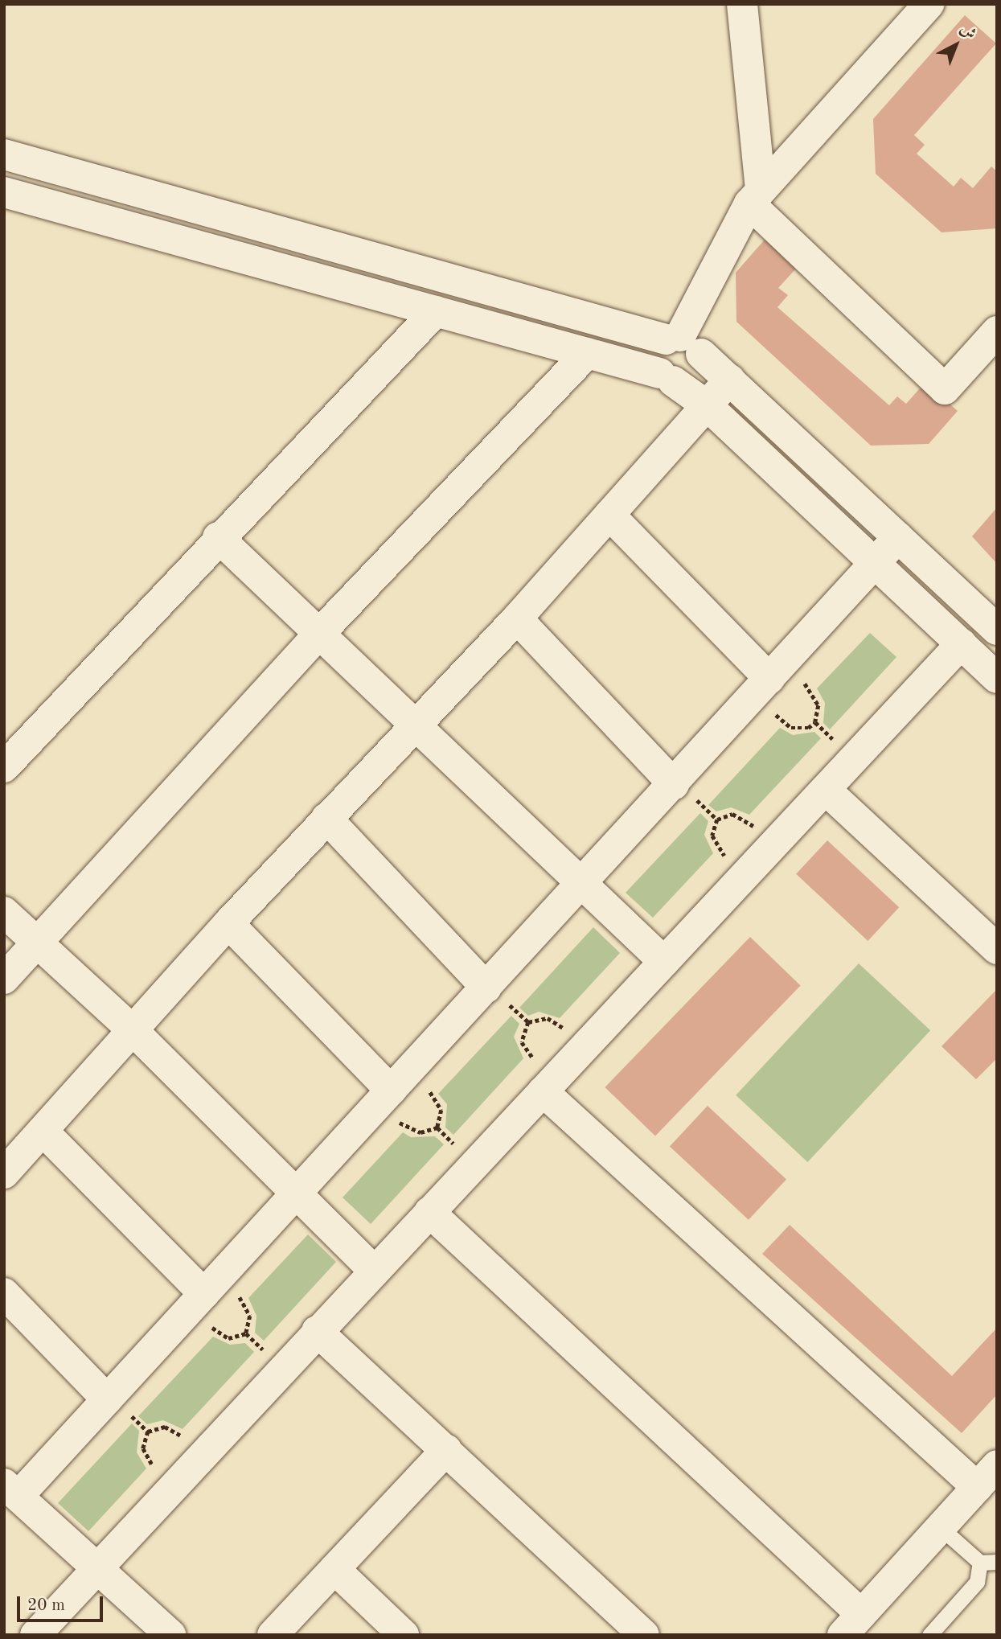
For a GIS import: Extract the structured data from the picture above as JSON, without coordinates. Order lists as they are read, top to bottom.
{
  "scale_bar": "20 m",
  "north": "top right"
}
